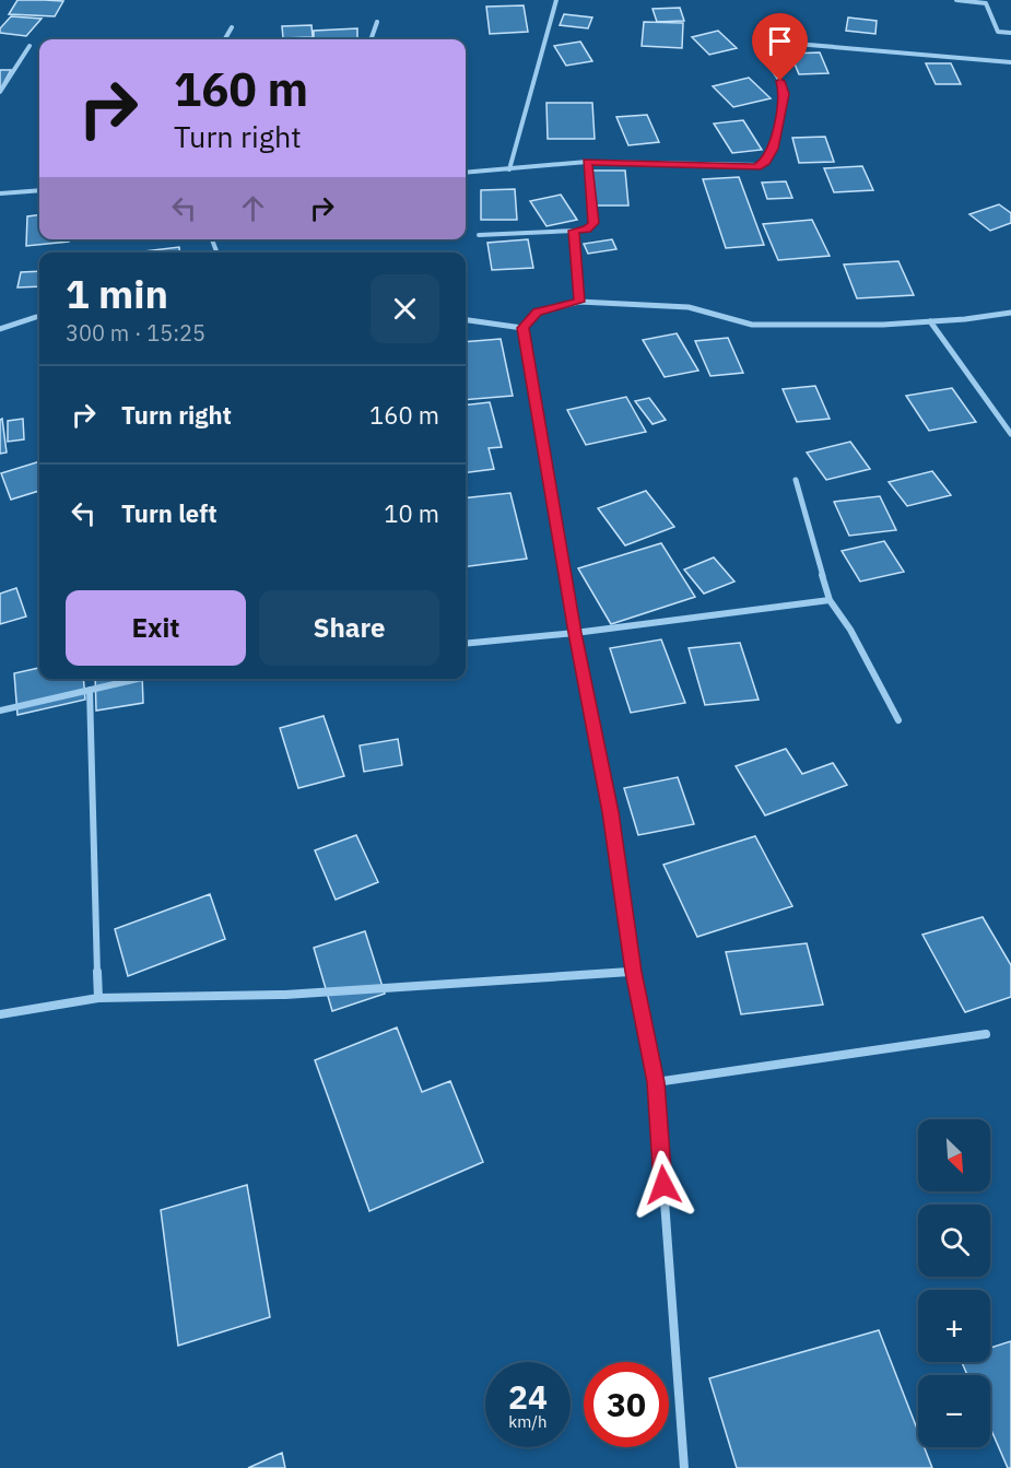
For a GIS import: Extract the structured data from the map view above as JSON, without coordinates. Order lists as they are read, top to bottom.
{
  "north": "bottom right",
  "page": {
    "turn": ["160 m", "Turn right"],
    "heading": ["1 min", "300 m · 15:25"],
    "list": [
      {
        "name": "Turn right",
        "value": "160 m"
      },
      {
        "name": "Turn left",
        "value": "10 m"
      }
    ],
    "buttons": ["Exit", "Share"],
    "map_buttons": ["+", "−"],
    "speed": "24 km/h",
    "limit": "30"
  }
}
